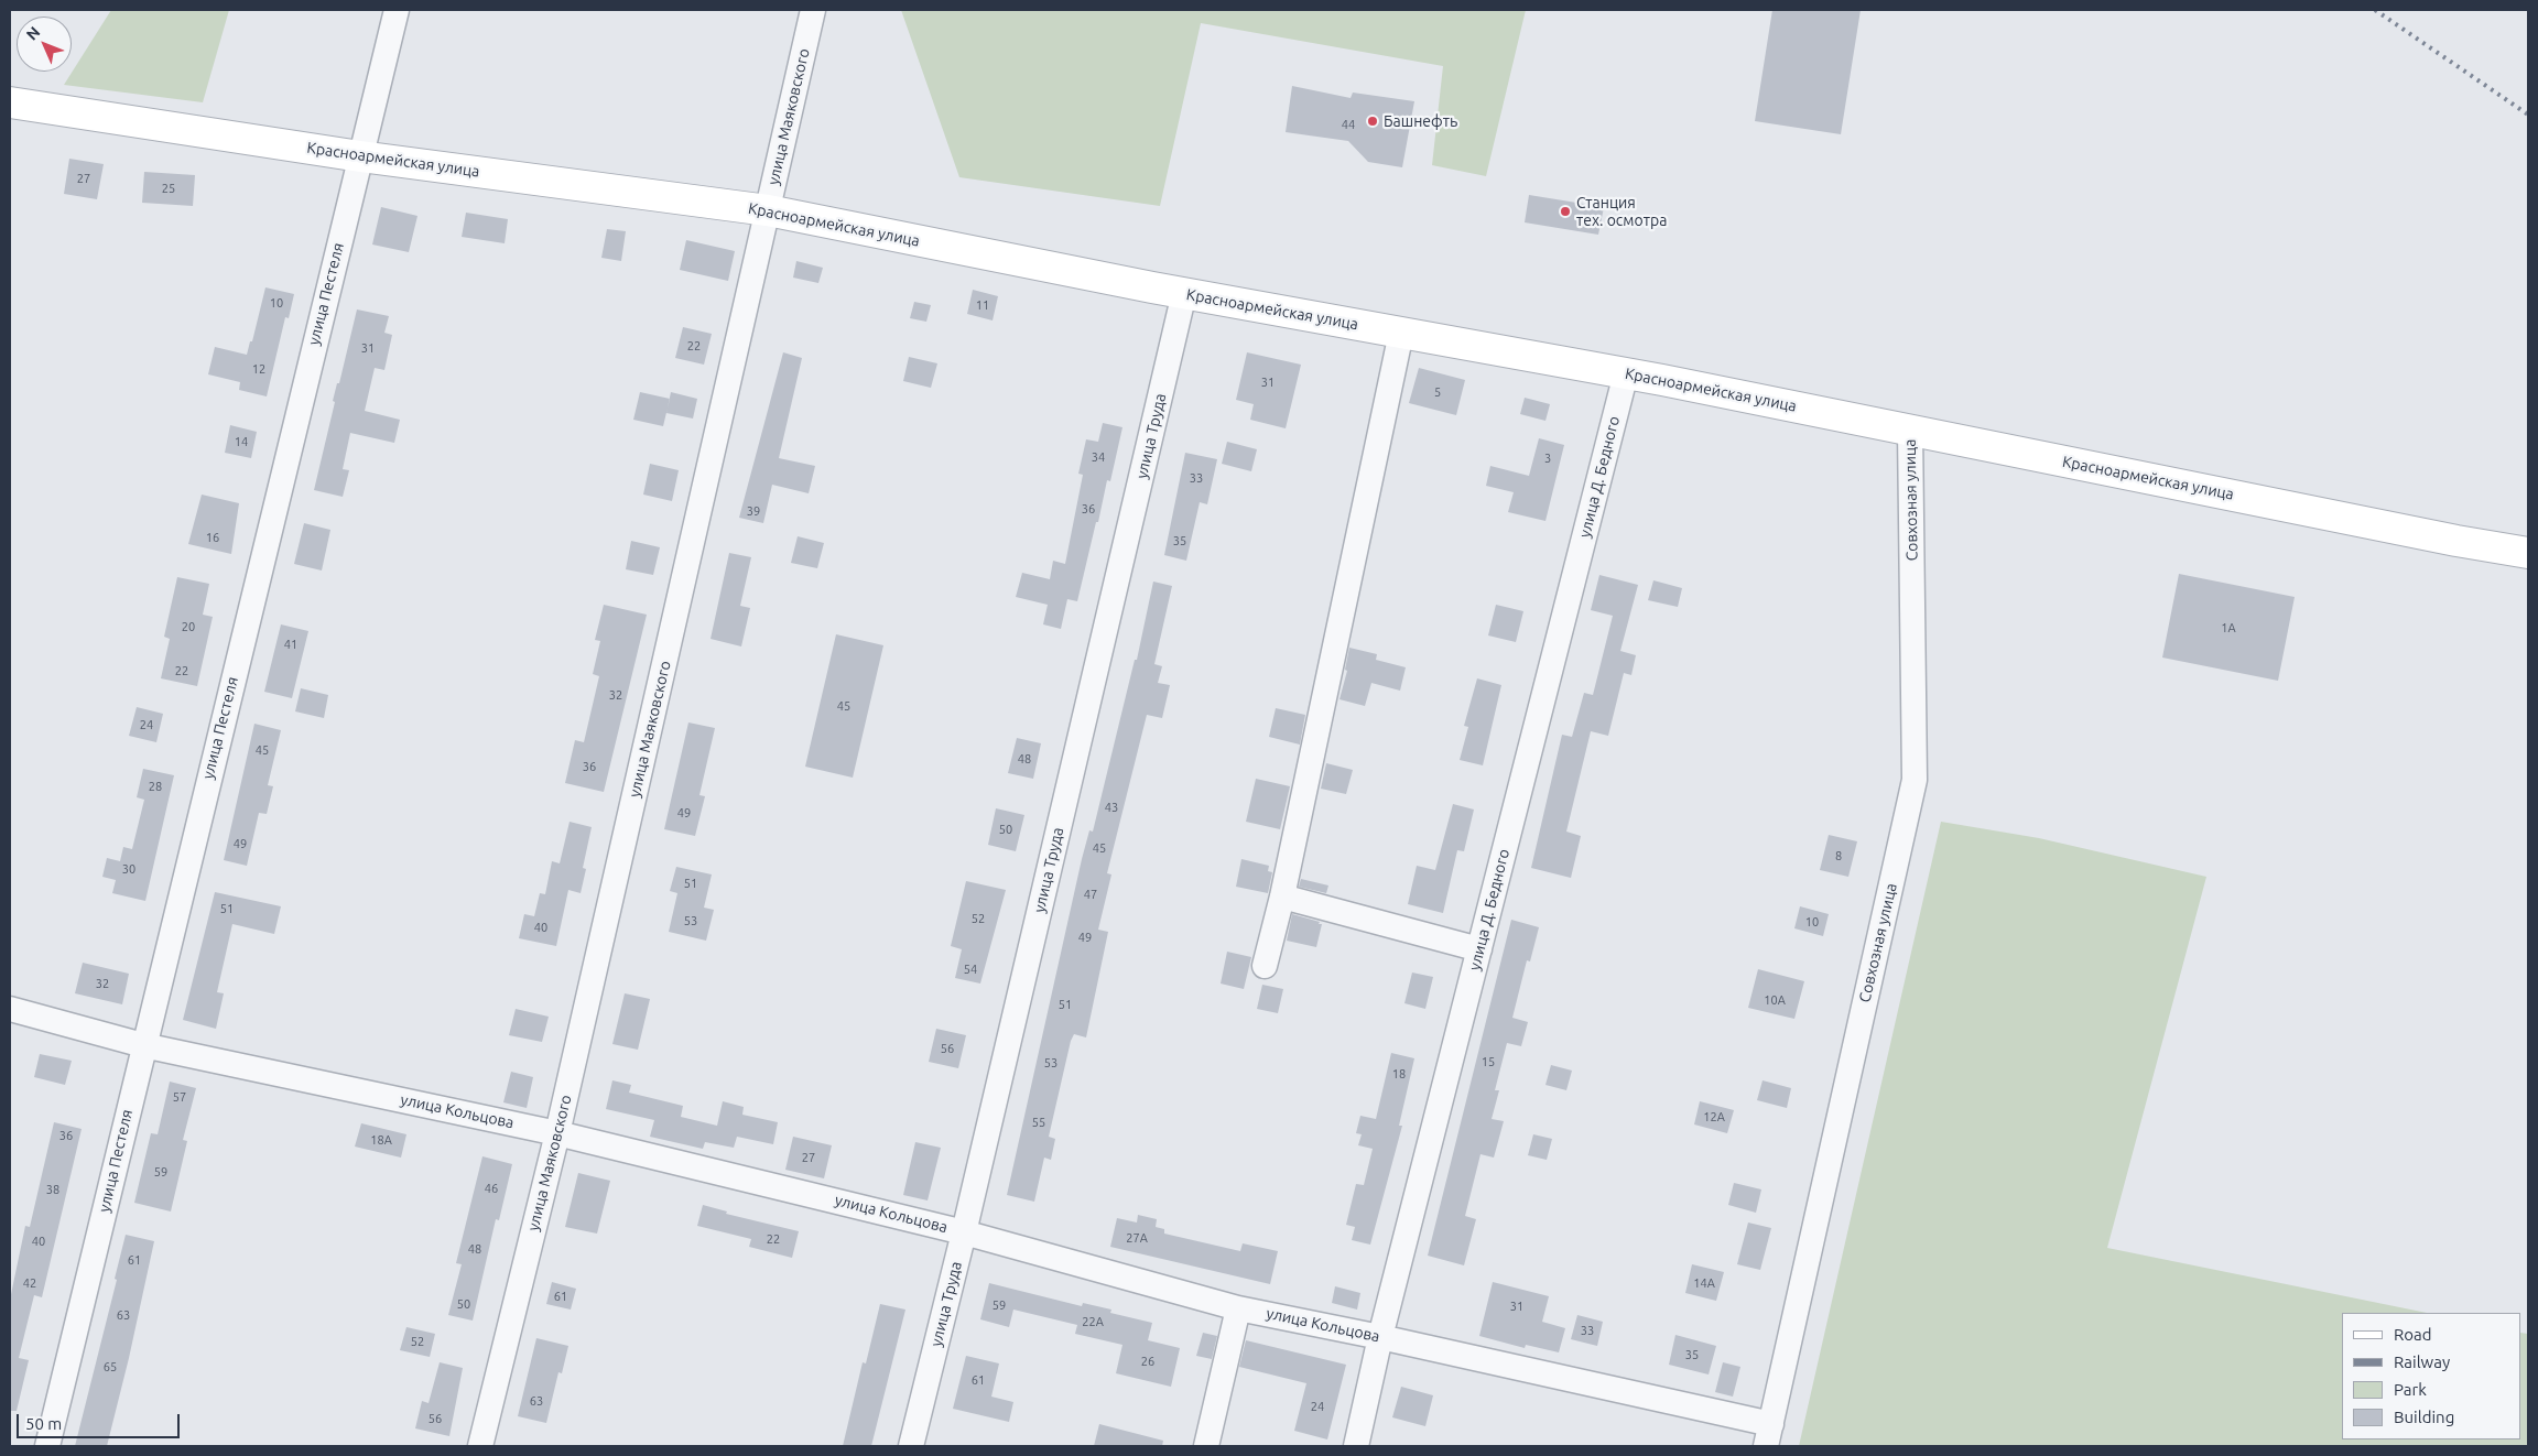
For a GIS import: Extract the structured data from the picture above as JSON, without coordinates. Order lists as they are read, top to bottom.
{
  "streets": {
    "main road": ["Красноармейская улица"],
    "street": [
      "улица Маяковского",
      "улица Пестеля",
      "улица Труда",
      "улица Д. Бедного",
      "Совхозная улица",
      "улица Кольцова"
    ]
  },
  "crossings": [
    ["улица Маяковского", "Красноармейская улица"],
    ["улица Маяковского", "улица Кольцова"],
    ["Красноармейская улица", "улица Пестеля"],
    ["Красноармейская улица", "улица Труда"],
    ["Красноармейская улица", "улица Д. Бедного"],
    ["Красноармейская улица", "Совхозная улица"],
    ["улица Пестеля", "улица Кольцова"],
    ["улица Труда", "улица Кольцова"],
    ["улица Д. Бедного", "улица Кольцова"],
    ["Совхозная улица", "улица Кольцова"]
  ],
  "places": ["Башнефть", "Станция тех. осмотра"],
  "house_numbers": [
    "44",
    "27",
    "25",
    "10",
    "11",
    "22",
    "31",
    "12",
    "31",
    "5",
    "14",
    "34",
    "3",
    "33",
    "36",
    "39",
    "16",
    "35",
    "20",
    "1А",
    "41",
    "22",
    "32",
    "45",
    "24",
    "45",
    "48",
    "36",
    "28",
    "43",
    "49",
    "50",
    "49",
    "45",
    "8",
    "30",
    "51",
    "47",
    "51",
    "52",
    "53",
    "10",
    "40",
    "49",
    "54",
    "32",
    "10А",
    "51",
    "56",
    "15",
    "53",
    "18",
    "57",
    "12А",
    "55",
    "36",
    "18А",
    "27",
    "59",
    "46",
    "38",
    "27А",
    "22",
    "40",
    "48",
    "61",
    "42",
    "14А",
    "61",
    "50",
    "59",
    "31",
    "63",
    "22А",
    "33",
    "52",
    "35",
    "26",
    "65",
    "61",
    "63",
    "24",
    "56"
  ],
  "legend": [
    "Road",
    "Railway",
    "Park",
    "Building"
  ],
  "scale_bar": "50 m",
  "north": "top left"
}
